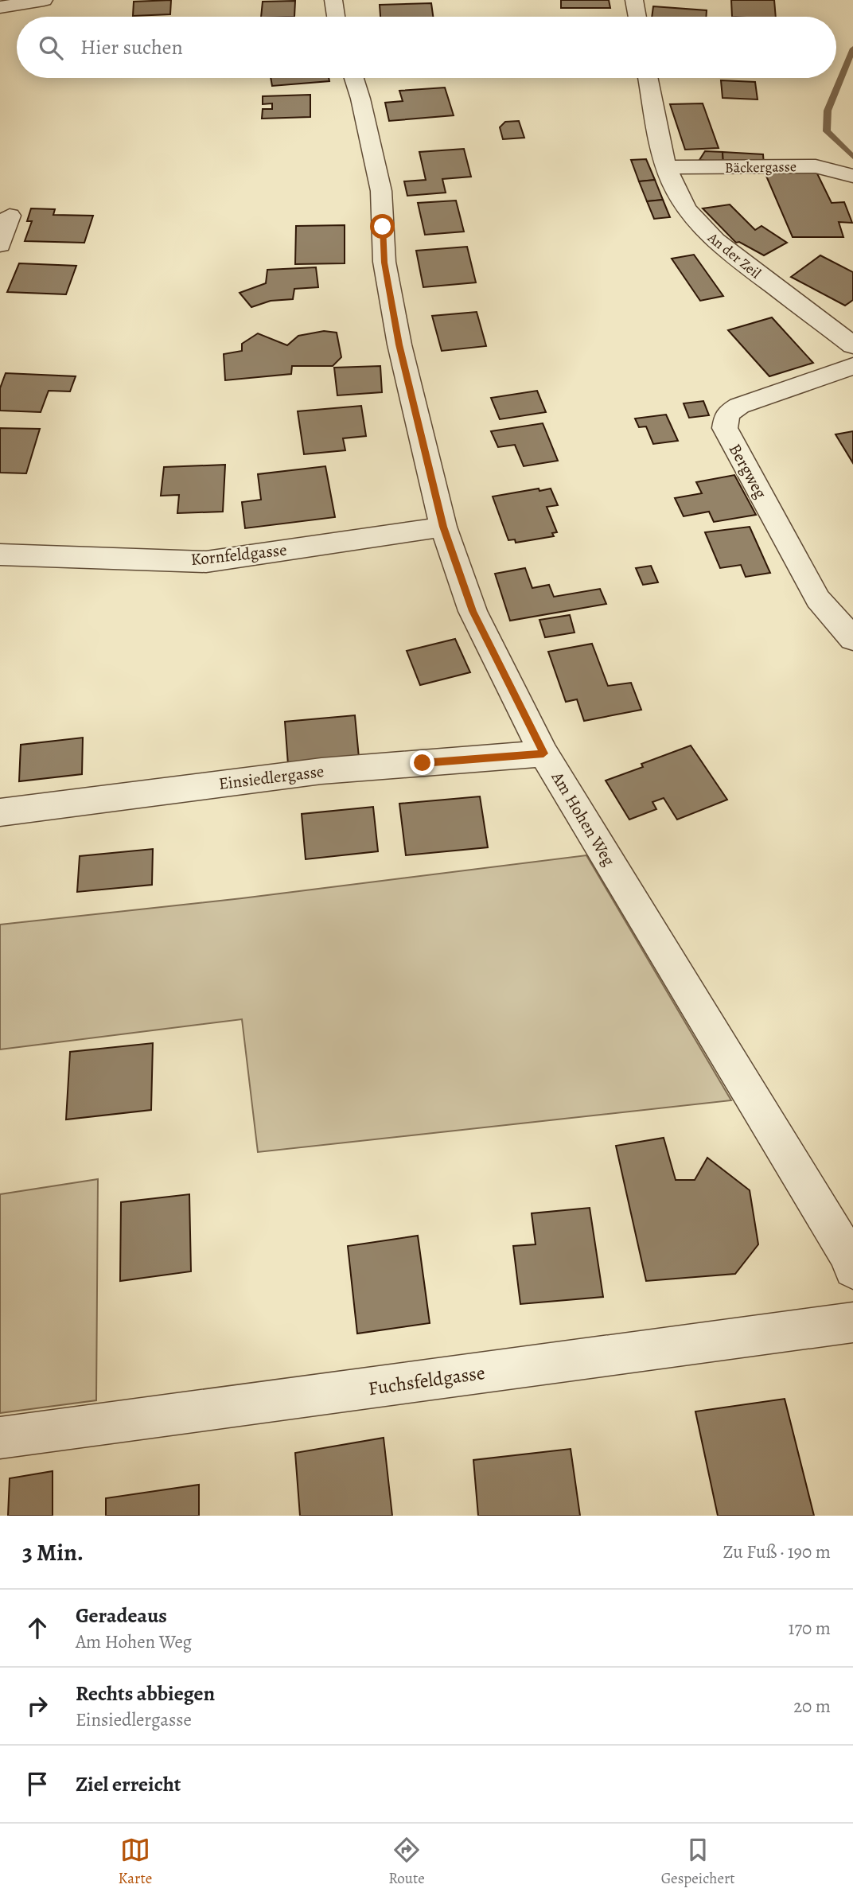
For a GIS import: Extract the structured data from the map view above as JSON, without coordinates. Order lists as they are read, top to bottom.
{
  "streets": {
    "street": [
      "Bäckergasse",
      "An der Zeil",
      "Bergweg",
      "Kornfeldgasse",
      "Einsiedlergasse",
      "Am Hohen Weg",
      "Fuchsfeldgasse"
    ]
  },
  "crossings": [
    ["Bäckergasse", "An der Zeil"],
    ["Kornfeldgasse", "Am Hohen Weg"],
    ["Einsiedlergasse", "Am Hohen Weg"]
  ],
  "page": {
    "search": "Hier suchen",
    "heading": ["3 Min.", "Zu Fuß · 190 m"],
    "list": [
      ["Geradeaus", "Am Hohen Weg", "170 m"],
      ["Rechts abbiegen", "Einsiedlergasse", "20 m"],
      "Ziel erreicht"
    ],
    "nav": ["Karte", "Route", "Gespeichert"]
  }
}
